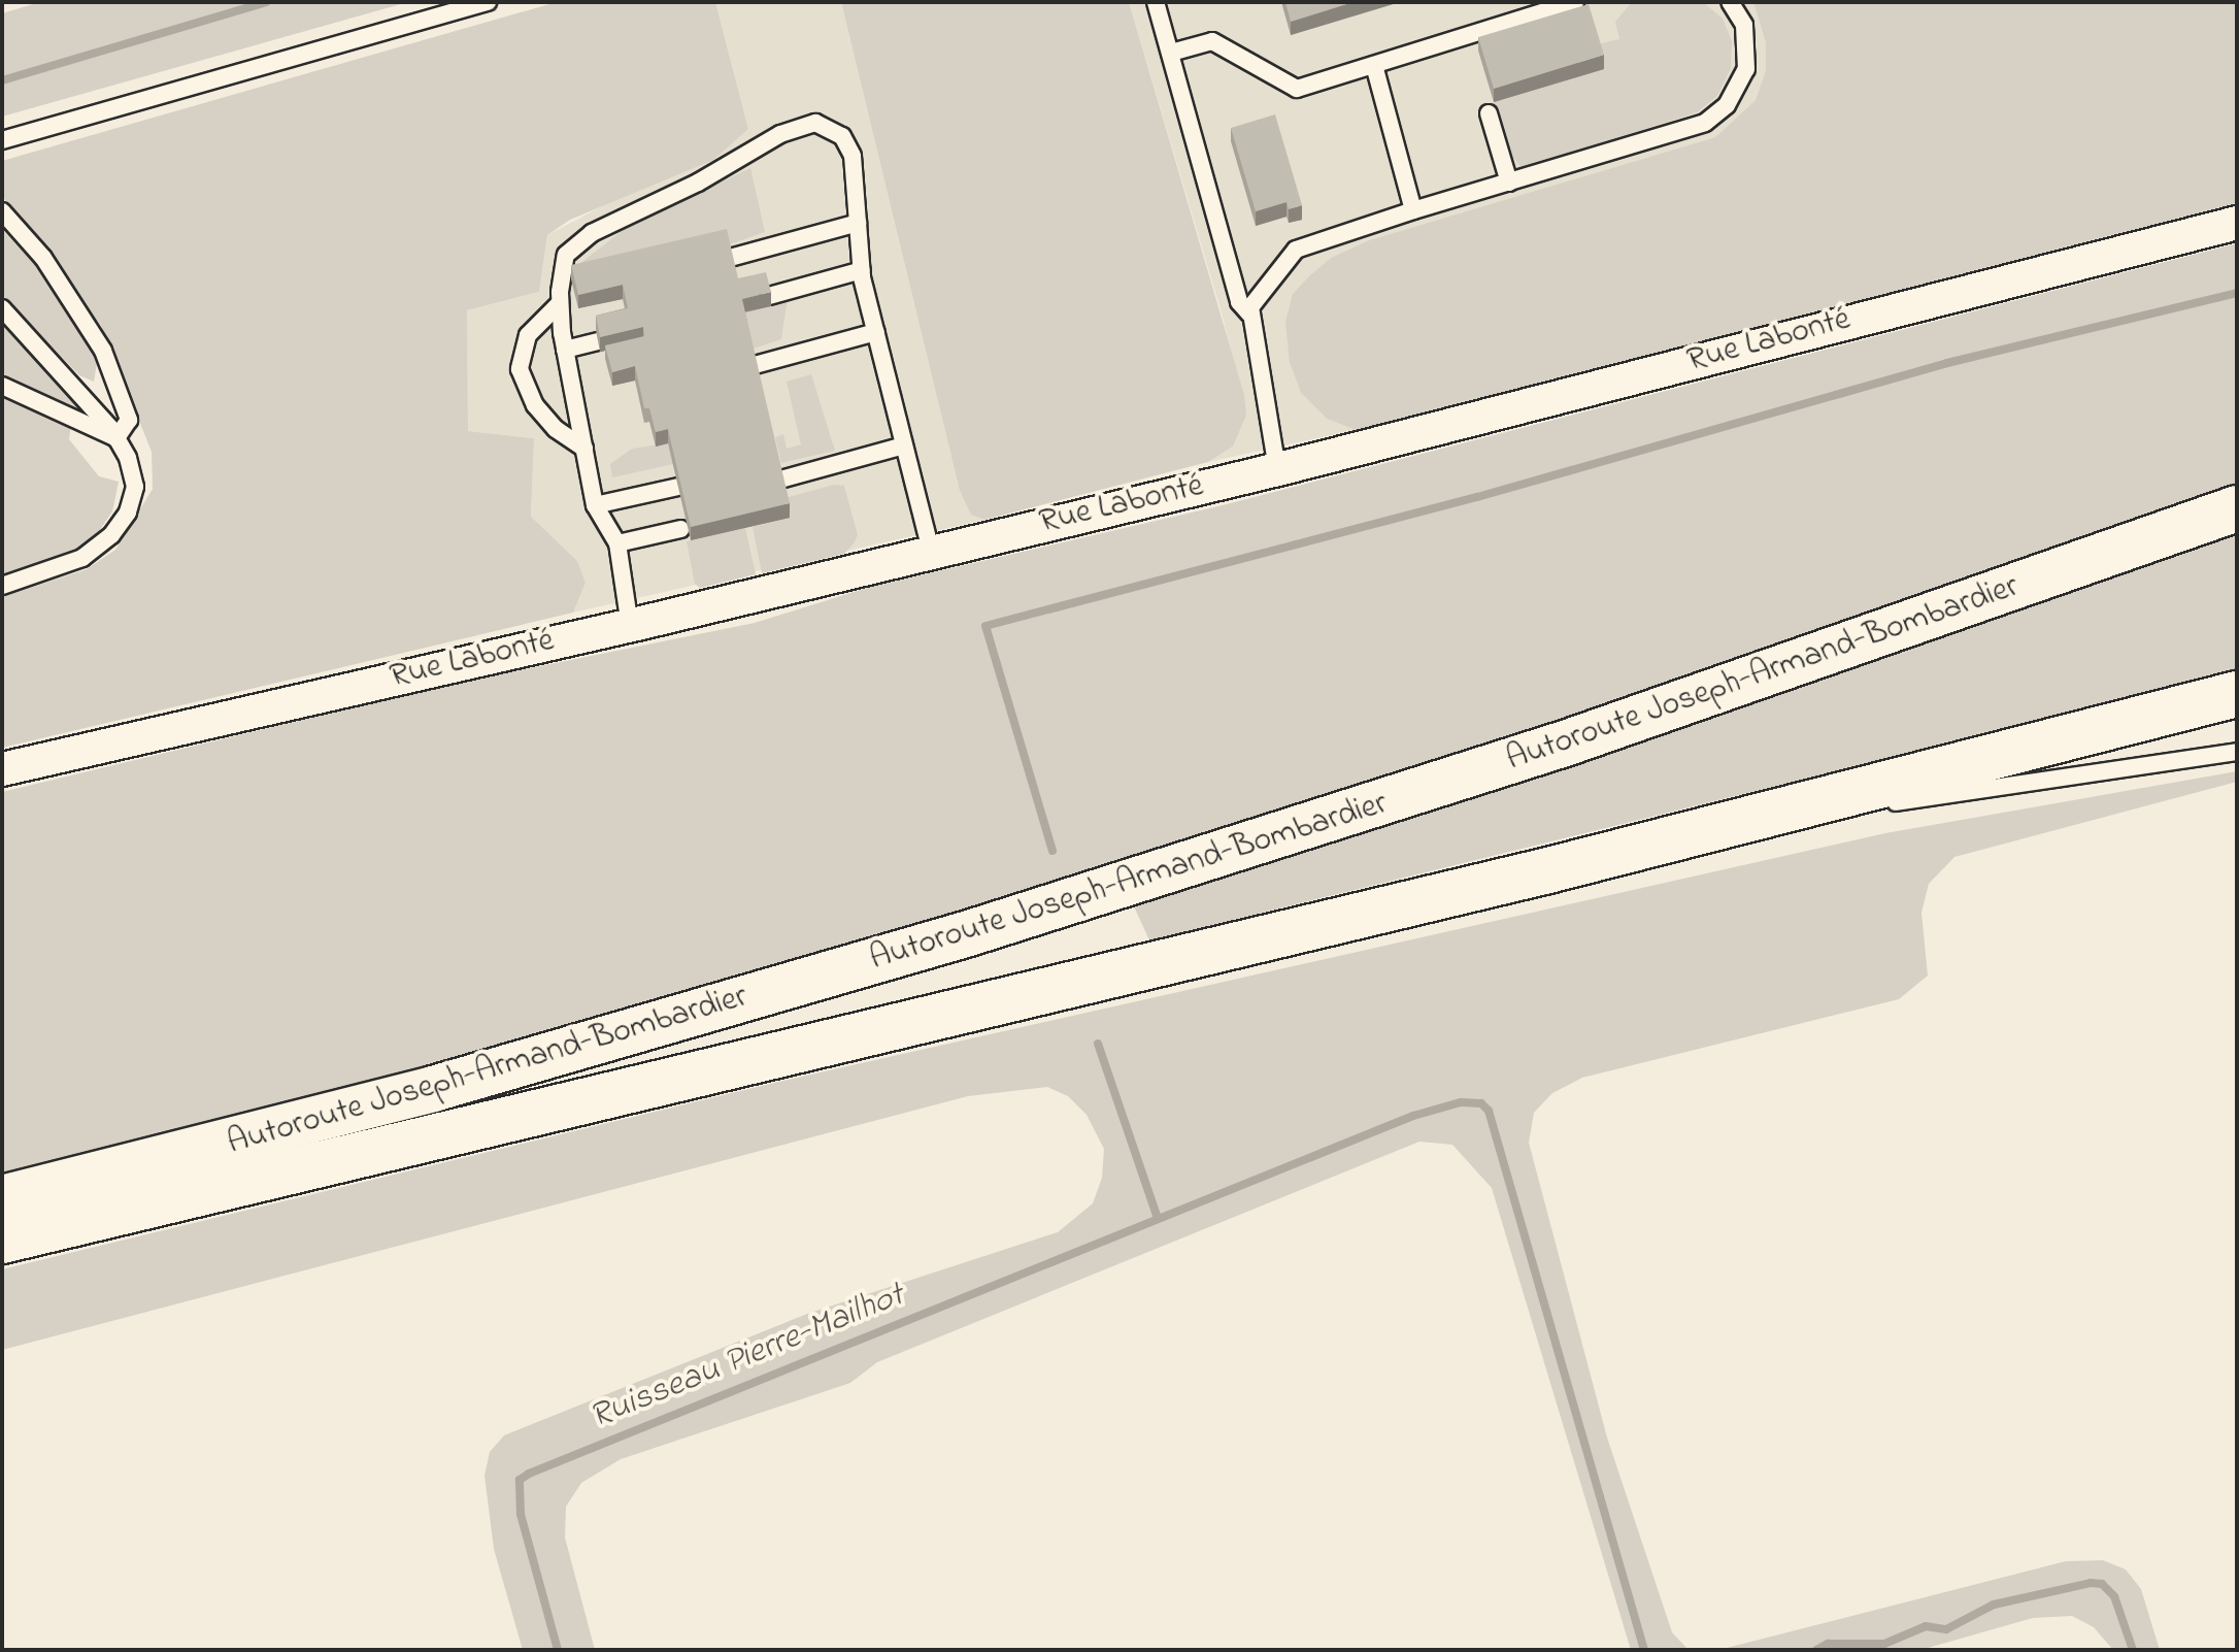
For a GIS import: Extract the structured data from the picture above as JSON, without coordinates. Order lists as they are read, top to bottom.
{
  "streets": {
    "highway": ["Autoroute Joseph-Armand-Bombardier"],
    "street": ["Rue Labonté"]
  },
  "water": ["Ruisseau Pierre-Mailhot"]
}
